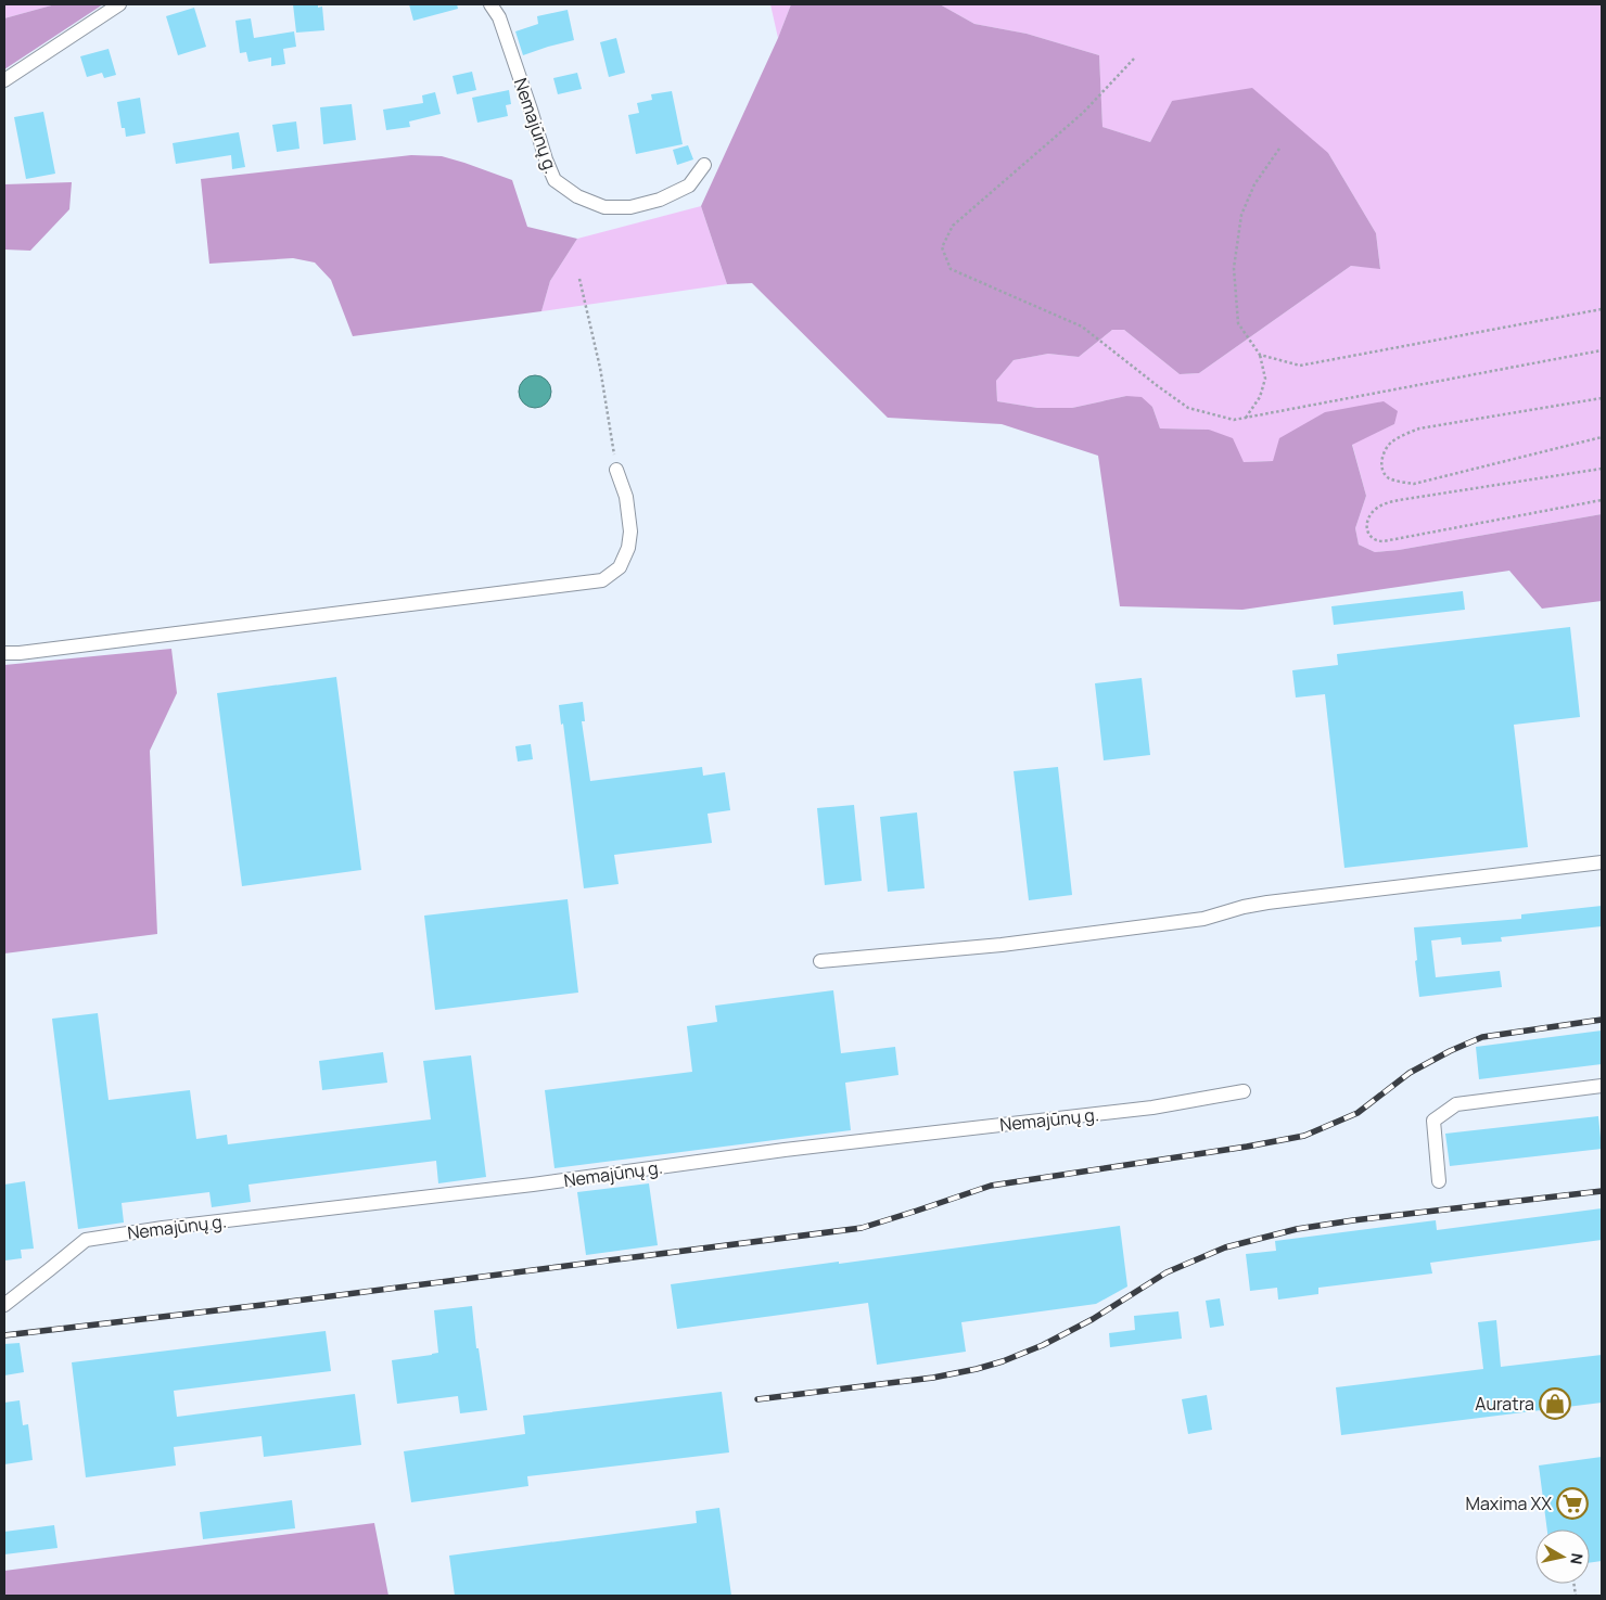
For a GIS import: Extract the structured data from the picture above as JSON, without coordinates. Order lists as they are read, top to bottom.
{
  "streets": {
    "street": ["Nemajūnų g."]
  },
  "places": {
    "shop": ["Auratra"],
    "supermarket": ["Maxima XX"]
  },
  "north": "right"
}
